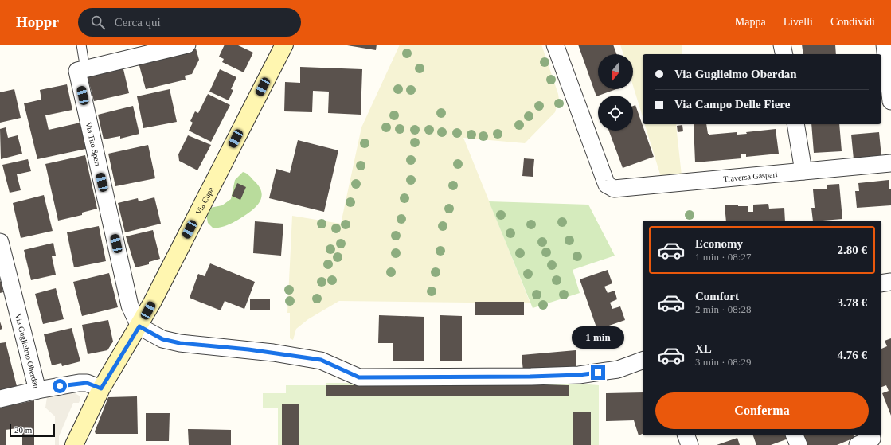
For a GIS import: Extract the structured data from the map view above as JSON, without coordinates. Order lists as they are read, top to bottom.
{
  "streets": {
    "street": [
      "Via Tito Speri",
      "Traversa Gaspari",
      "Via Cupa",
      "Via Guglielmo Oberdan"
    ]
  },
  "crossings": [
    ["Via Tito Speri", "Via Cupa"],
    ["Via Cupa", "Via Guglielmo Oberdan"]
  ],
  "scale_bar": "20 m",
  "north": "bottom",
  "page": {
    "header": "Hoppr",
    "search": "Cerca qui",
    "nav": ["Mappa", "Livelli", "Condividi"],
    "banner": ["Via Guglielmo Oberdan", "Via Campo Delle Fiere"],
    "list": [
      {
        "name": "Economy",
        "note": "1 min · 08:27",
        "value": "2.80 €"
      },
      {
        "name": "Comfort",
        "note": "2 min · 08:28",
        "value": "3.78 €"
      },
      {
        "name": "XL",
        "note": "3 min · 08:29",
        "value": "4.76 €"
      }
    ],
    "bubble": "1 min",
    "buttons": "Conferma",
    "scale": "20 m"
  }
}
